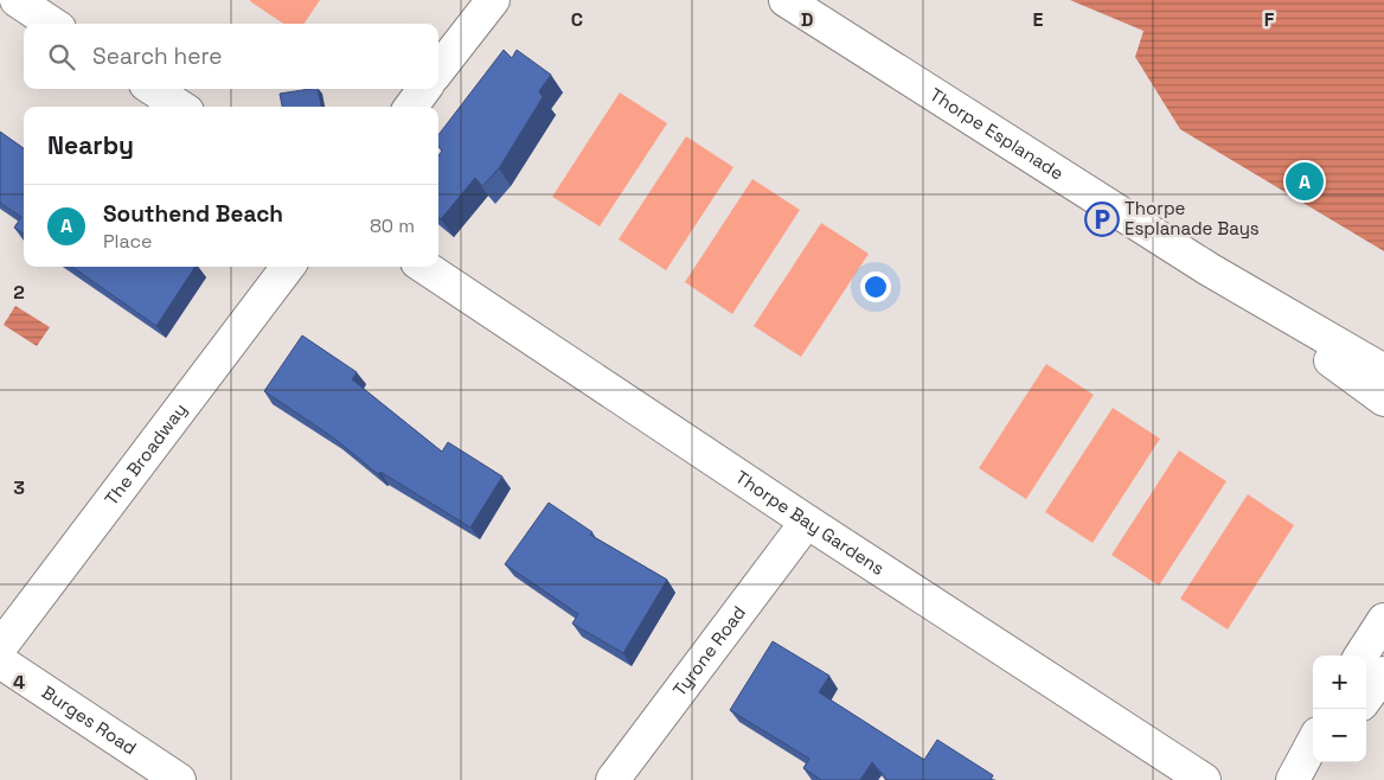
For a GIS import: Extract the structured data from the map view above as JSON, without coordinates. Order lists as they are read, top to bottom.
{
  "streets": {
    "street": [
      "Thorpe Esplanade",
      "The Broadway",
      "Thorpe Bay Gardens",
      "Tyrone Road",
      "Burges Road"
    ]
  },
  "crossings": [
    ["Thorpe Bay Gardens", "Tyrone Road"]
  ],
  "places": {
    "parking": ["Thorpe Esplanade Bays"]
  },
  "page": {
    "search": "Search here",
    "heading": "Nearby",
    "pins": "A",
    "list": [
      {
        "mark": "A",
        "name": "Southend Beach",
        "note": "Place",
        "value": "80 m"
      }
    ],
    "map_buttons": ["+", "−"]
  },
  "grid": {
    "columns": [
      "C",
      "D",
      "E",
      "F"
    ],
    "rows": ["2", "3", "4"]
  }
}
